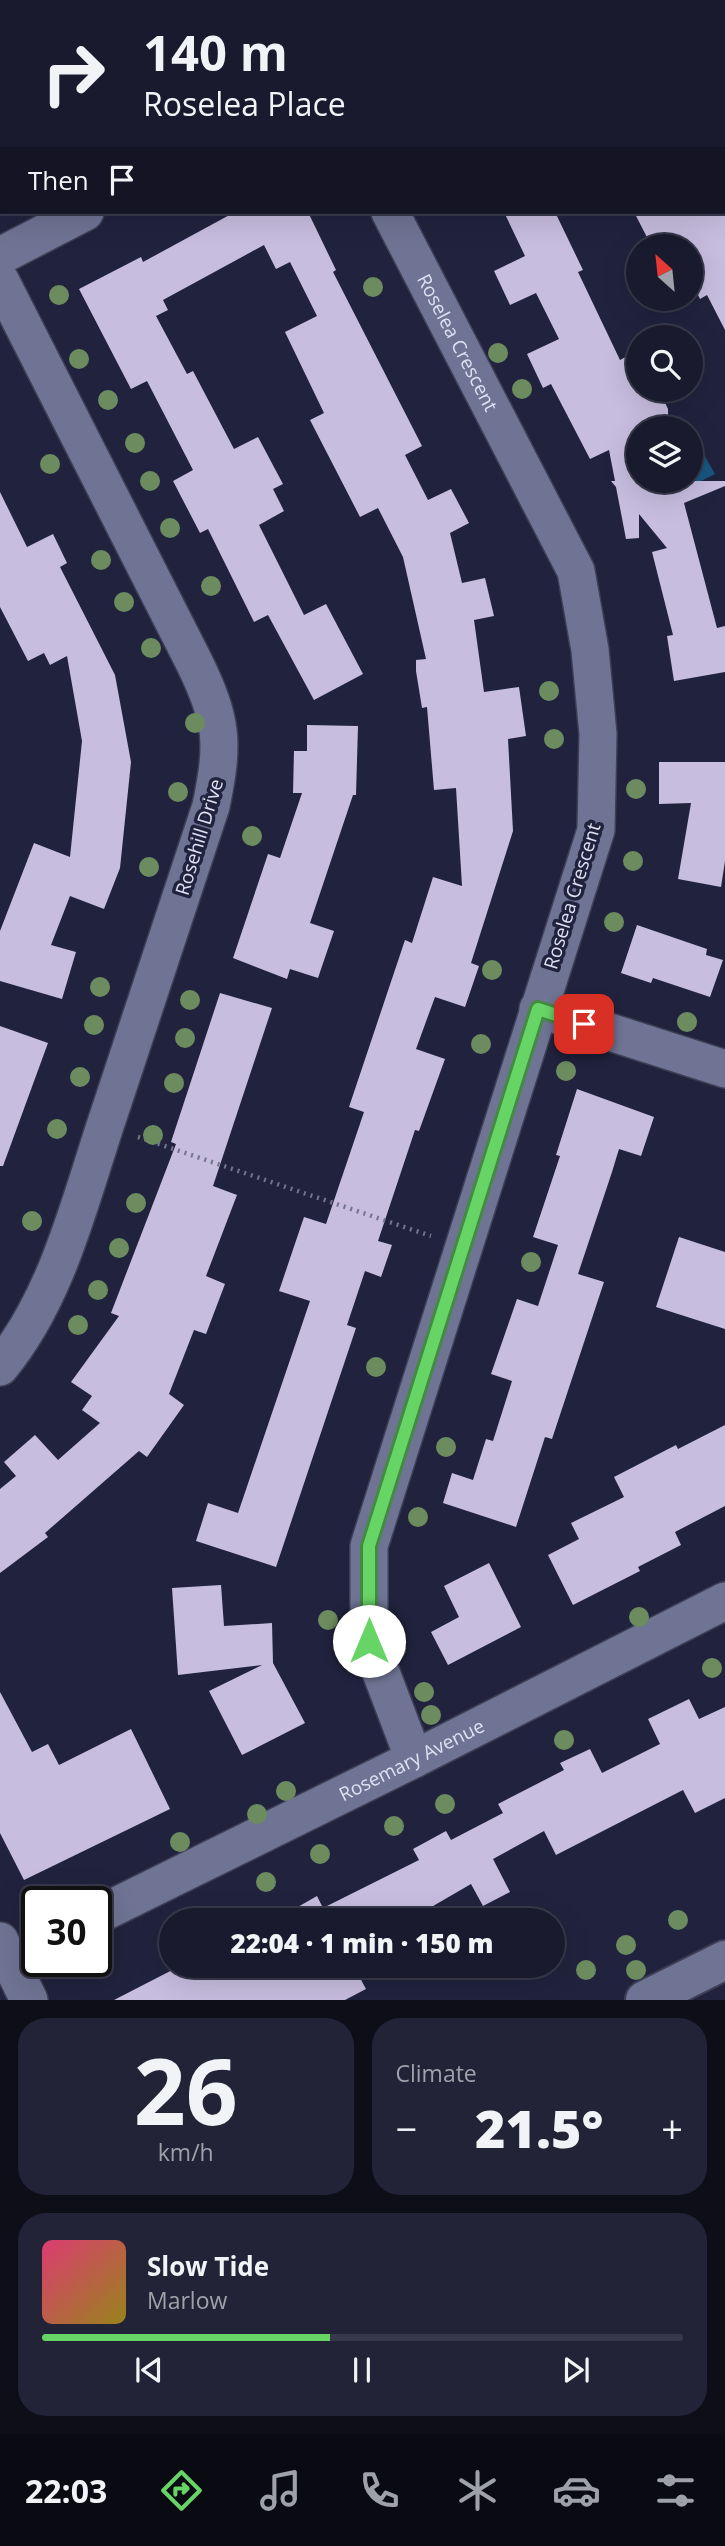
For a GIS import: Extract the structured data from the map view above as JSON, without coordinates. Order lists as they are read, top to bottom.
{
  "streets": {
    "street": ["Roselea Crescent", "Rosehill Drive", "Rosemary Avenue"]
  },
  "crossings": [
    ["Roselea Crescent", "Rosemary Avenue"]
  ],
  "north": "top left",
  "page": {
    "turn": ["140 m", "Roselea Place"],
    "then": "Then",
    "limit": "30",
    "trip": "22:04 · 1 min · 150 m",
    "tile": [
      ["26", "km/h"],
      "Climate"
    ],
    "heat": ["−", "21.5°", "+"],
    "song": ["Slow Tide", "Marlow"],
    "tabs": "22:03"
  }
}
